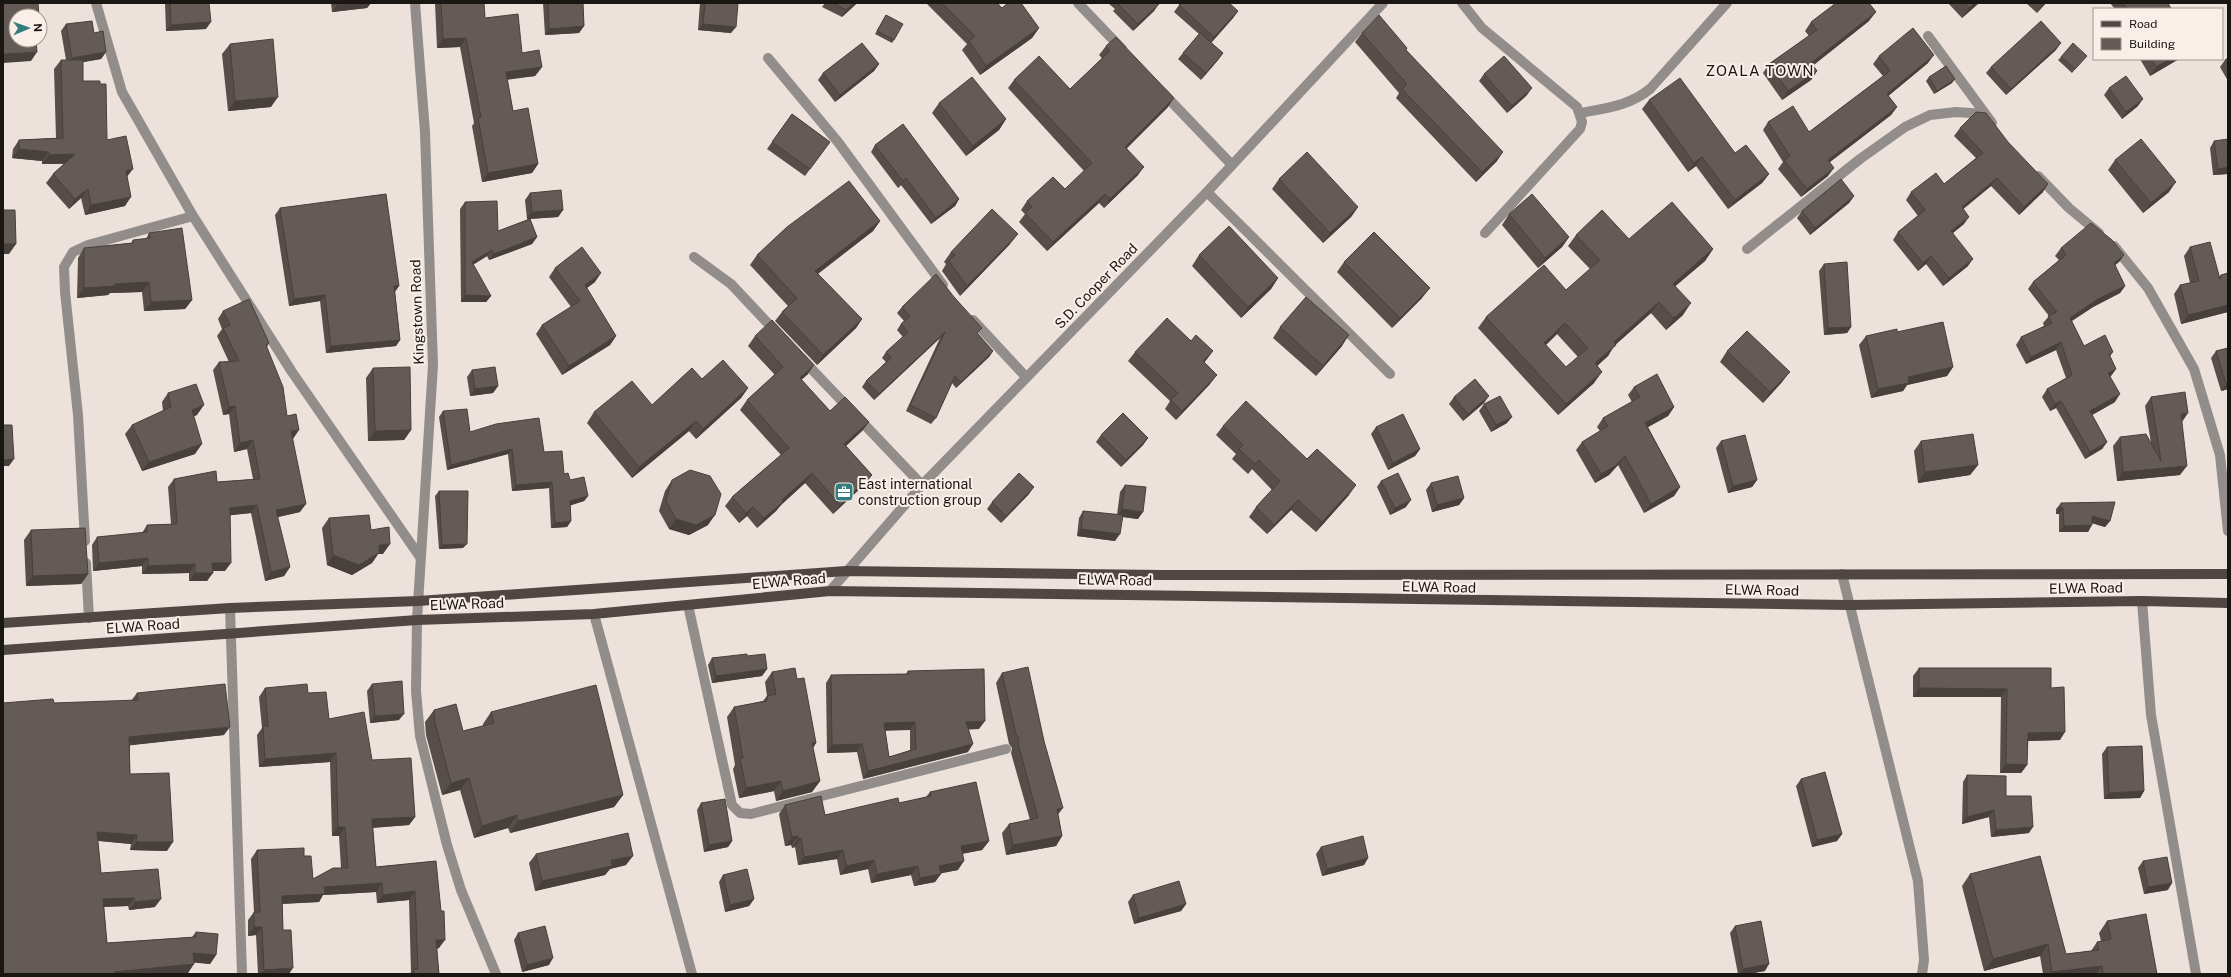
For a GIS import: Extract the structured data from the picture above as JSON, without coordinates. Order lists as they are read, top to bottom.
{
  "streets": {
    "main road": ["ELWA Road"],
    "street": ["S.D. Cooper Road", "Kingstown Road"]
  },
  "crossings": [
    ["S.D. Cooper Road", "ELWA Road"],
    ["Kingstown Road", "ELWA Road"]
  ],
  "districts": ["ZOALA TOWN"],
  "places": {
    "office": ["East international construction group"]
  },
  "legend": ["Road", "Building"],
  "north": "right"
}
